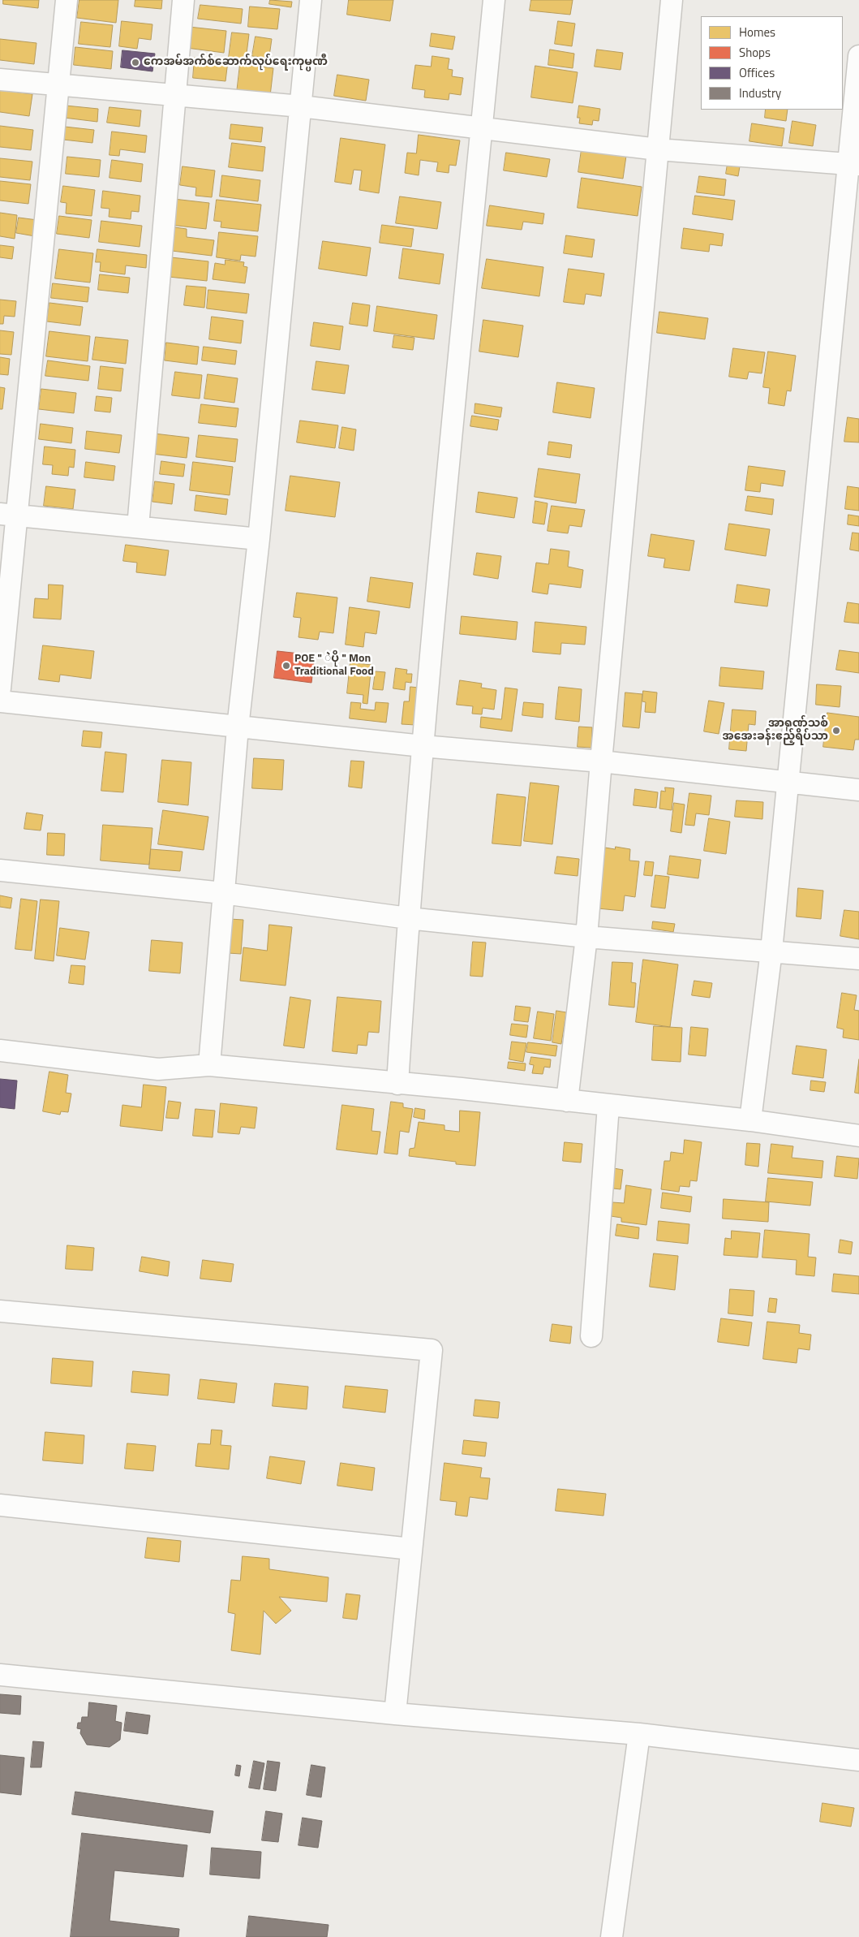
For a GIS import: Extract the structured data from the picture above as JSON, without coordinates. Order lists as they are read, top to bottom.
{
  "places": ["ကေအမ်အက်စ်ဆောက်လုပ်ရေးကုမ္ပဏီ", "POE \" ဲပို \" Mon Traditional Food", "အာရုဏ်သစ် အအေးခန်းဧည့်ရိပ်သာ"],
  "legend": [
    "Homes",
    "Shops",
    "Offices",
    "Industry"
  ]
}
